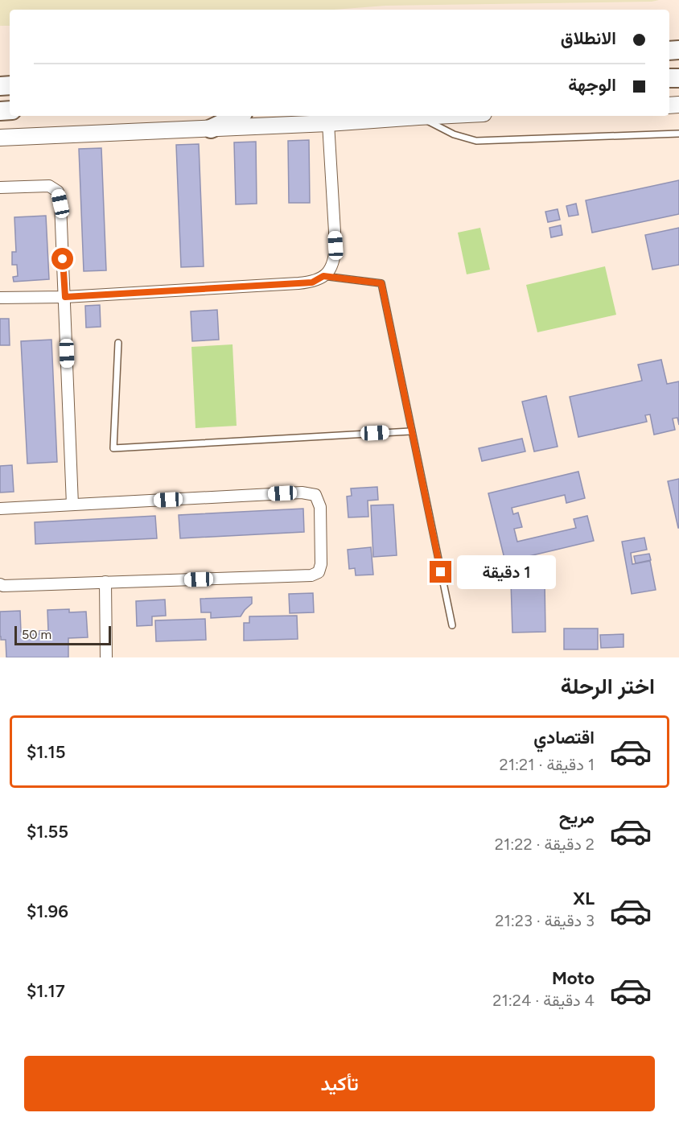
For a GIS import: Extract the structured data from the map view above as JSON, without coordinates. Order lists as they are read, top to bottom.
{
  "scale_bar": "50 m",
  "page": {
    "banner": ["الانطلاق", "الوجهة"],
    "bubble": "1 دقيقة",
    "scale": "50 m",
    "heading": "اختر الرحلة",
    "list": [
      {
        "name": "اقتصادي",
        "note": "1 دقيقة · 21:21",
        "value": "$1.15"
      },
      {
        "name": "مريح",
        "note": "2 دقيقة · 21:22",
        "value": "$1.55"
      },
      {
        "name": "XL",
        "note": "3 دقيقة · 21:23",
        "value": "$1.96"
      },
      {
        "name": "Moto",
        "note": "4 دقيقة · 21:24",
        "value": "$1.17"
      }
    ],
    "buttons": "تأكيد"
  }
}
